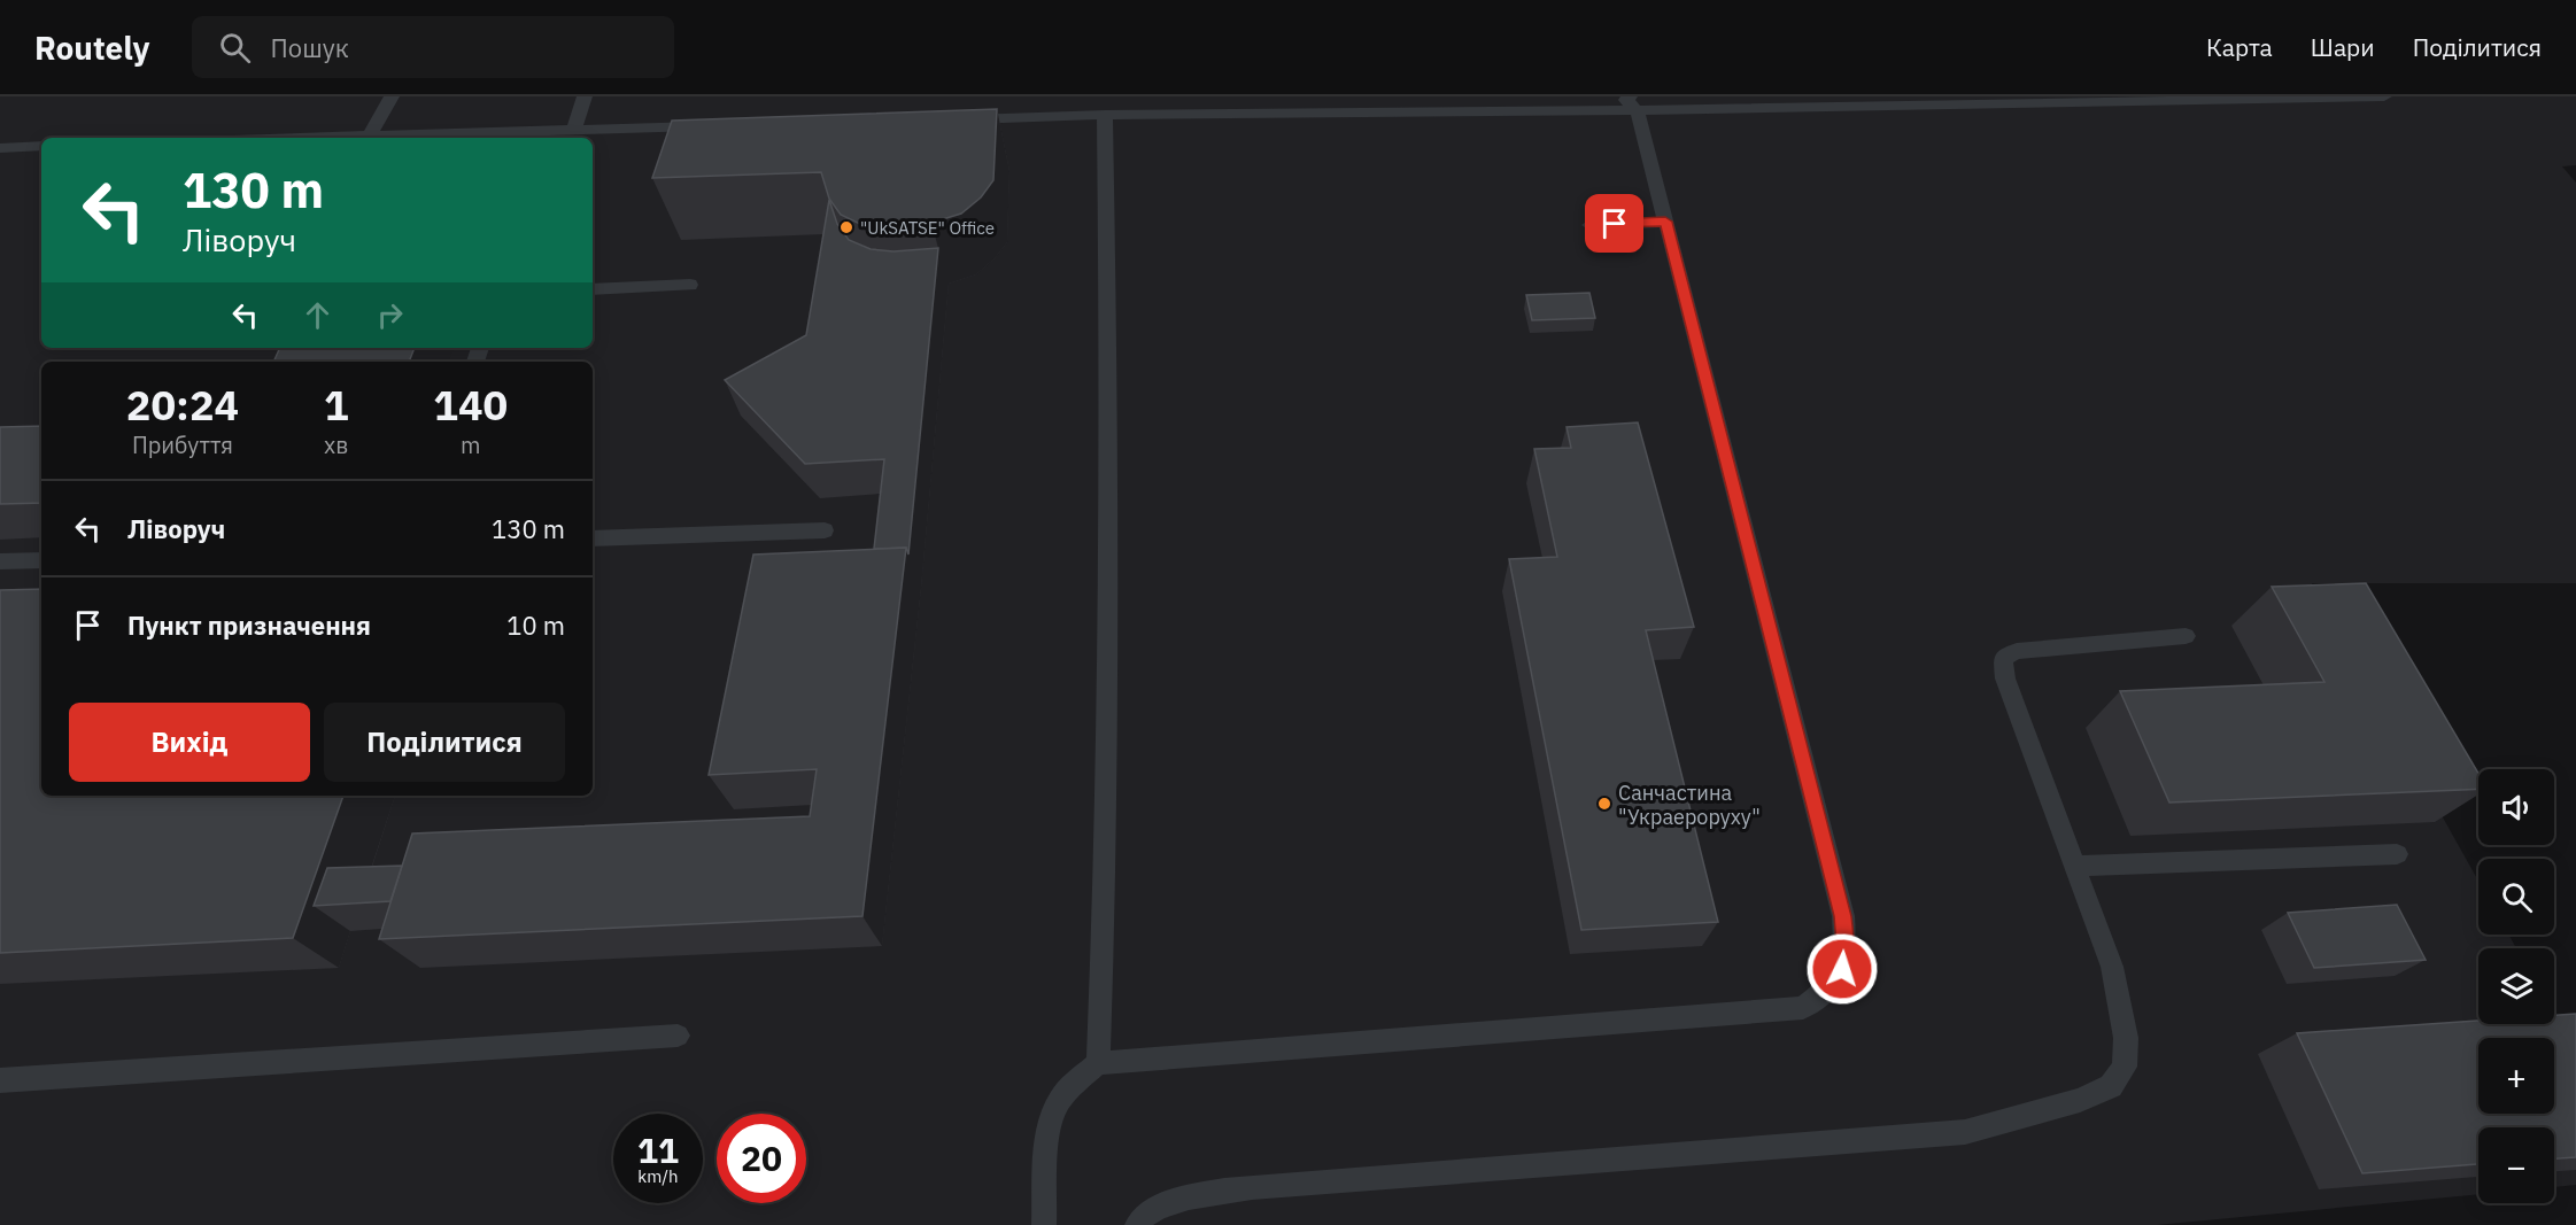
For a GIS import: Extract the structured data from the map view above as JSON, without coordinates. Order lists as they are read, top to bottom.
{
  "places": ["\"UkSATSE\" Office", "Санчастина \"Украероруху\""],
  "page": {
    "header": "Routely",
    "search": "Пошук",
    "nav": ["Карта", "Шари", "Поділитися"],
    "turn": ["130 m", "Ліворуч"],
    "eta": [
      "20:24",
      "Прибуття",
      "1",
      "хв",
      "140",
      "m"
    ],
    "list": [
      {
        "name": "Ліворуч",
        "value": "130 m"
      },
      {
        "name": "Пункт призначення",
        "value": "10 m"
      }
    ],
    "buttons": ["Вихід", "Поділитися"],
    "map_buttons": ["+", "−"],
    "speed": "11 km/h",
    "limit": "20"
  }
}
